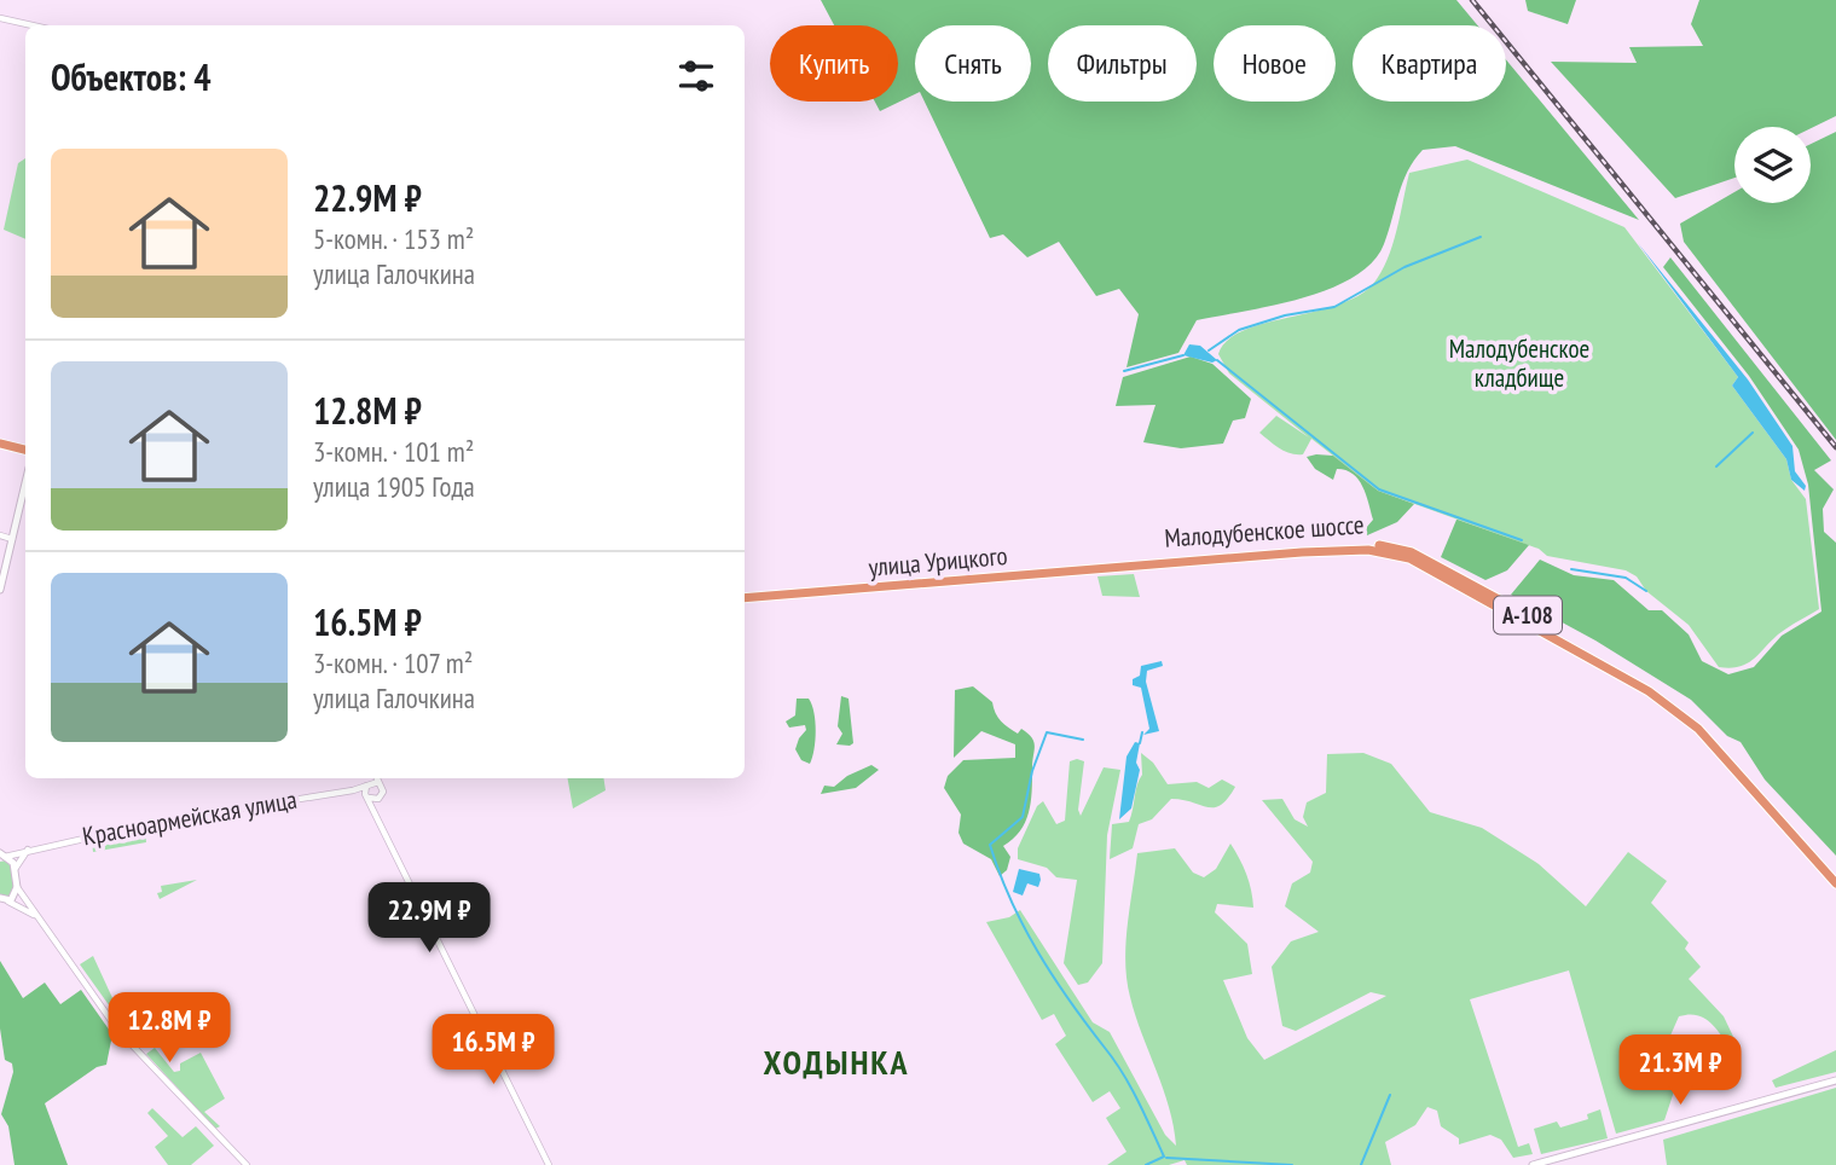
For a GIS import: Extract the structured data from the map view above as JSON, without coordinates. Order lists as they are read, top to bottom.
{
  "streets": {
    "highway": ["Малодубенское шоссе", "улица Урицкого", "А-108"],
    "street": ["Красноармейская улица"]
  },
  "crossings": [
    ["Малодубенское шоссе", "улица Урицкого"]
  ],
  "districts": ["ХОДЫНКА"],
  "parks": ["Малодубенское кладбище"],
  "page": {
    "chip": [
      "Купить",
      "Снять",
      "Фильтры",
      "Новое",
      "Квартира"
    ],
    "heading": "Объектов: 4",
    "list": [
      {
        "name": "22.9M ₽",
        "note": "5-комн. · 153 m² · улица Галочкина"
      },
      {
        "name": "12.8M ₽",
        "note": "3-комн. · 101 m² · улица 1905 Года"
      },
      {
        "name": "16.5M ₽",
        "note": "3-комн. · 107 m² · улица Галочкина"
      }
    ],
    "price": [
      "22.9M ₽",
      "12.8M ₽",
      "16.5M ₽",
      "21.3M ₽"
    ]
  }
}
